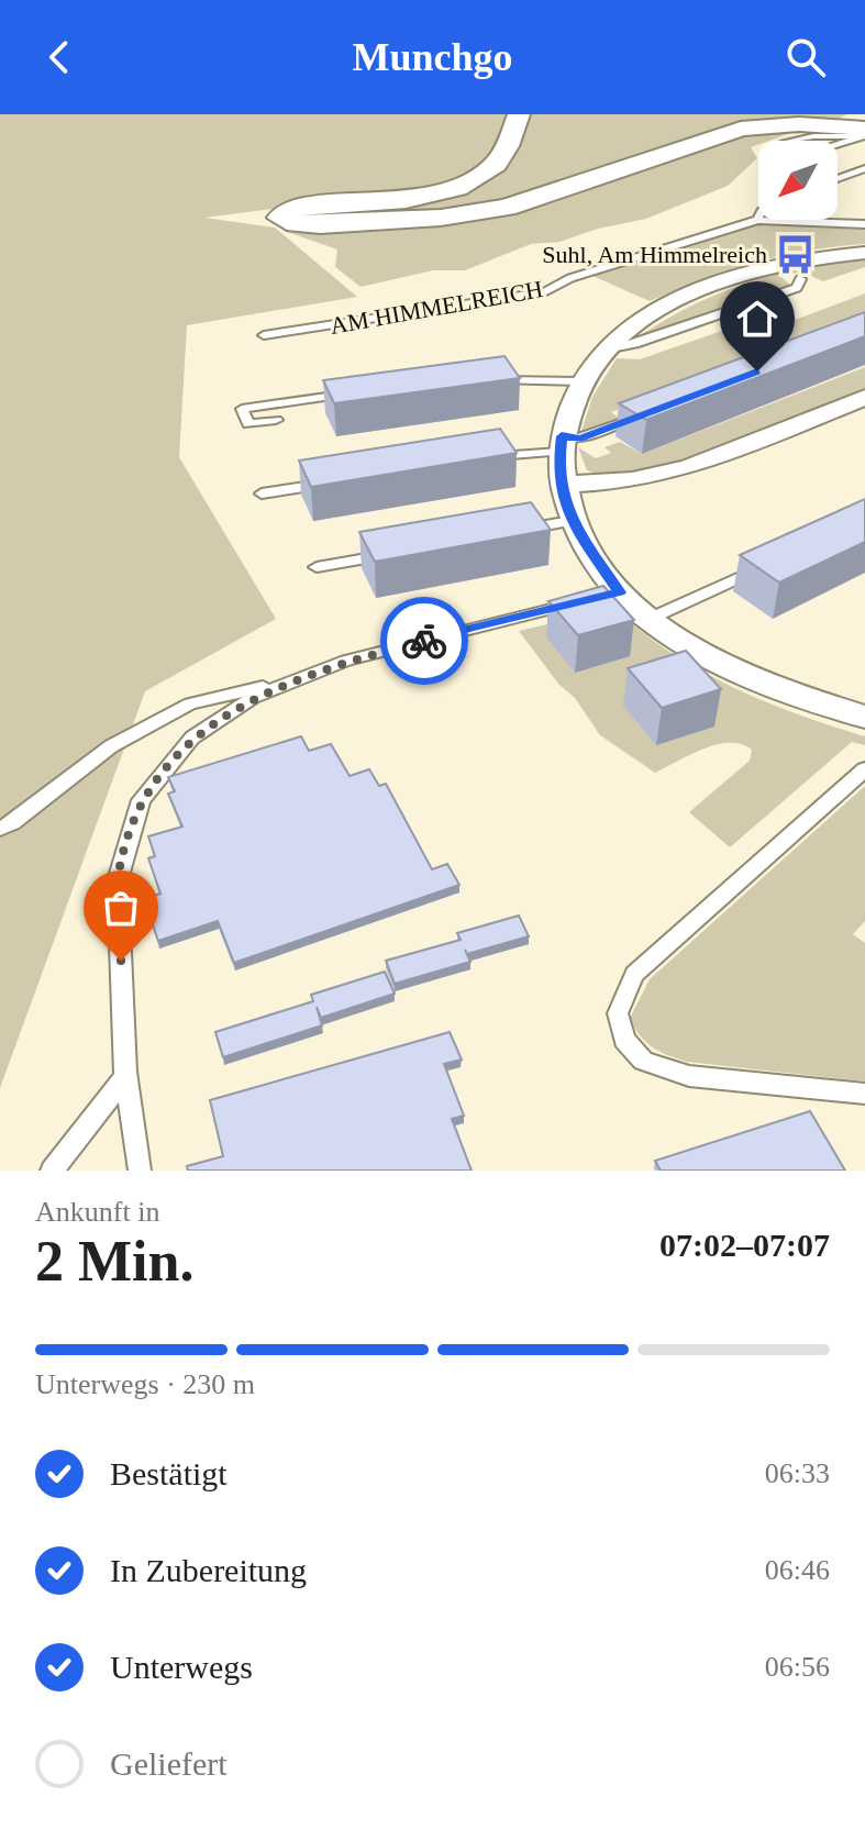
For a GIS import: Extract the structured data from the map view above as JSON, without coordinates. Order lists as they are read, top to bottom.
{
  "streets": {
    "lane": ["AM HIMMELREICH"]
  },
  "places": {
    "bus stop": ["Suhl, Am Himmelreich"]
  },
  "north": "bottom left",
  "page": {
    "header": "Munchgo",
    "heading": ["2 Min.", "Ankunft in", "07:02–07:07"],
    "bar": "Unterwegs · 230 m",
    "list": [
      ["Bestätigt", "06:33"],
      ["In Zubereitung", "06:46"],
      ["Unterwegs", "06:56"],
      "Geliefert"
    ]
  }
}
